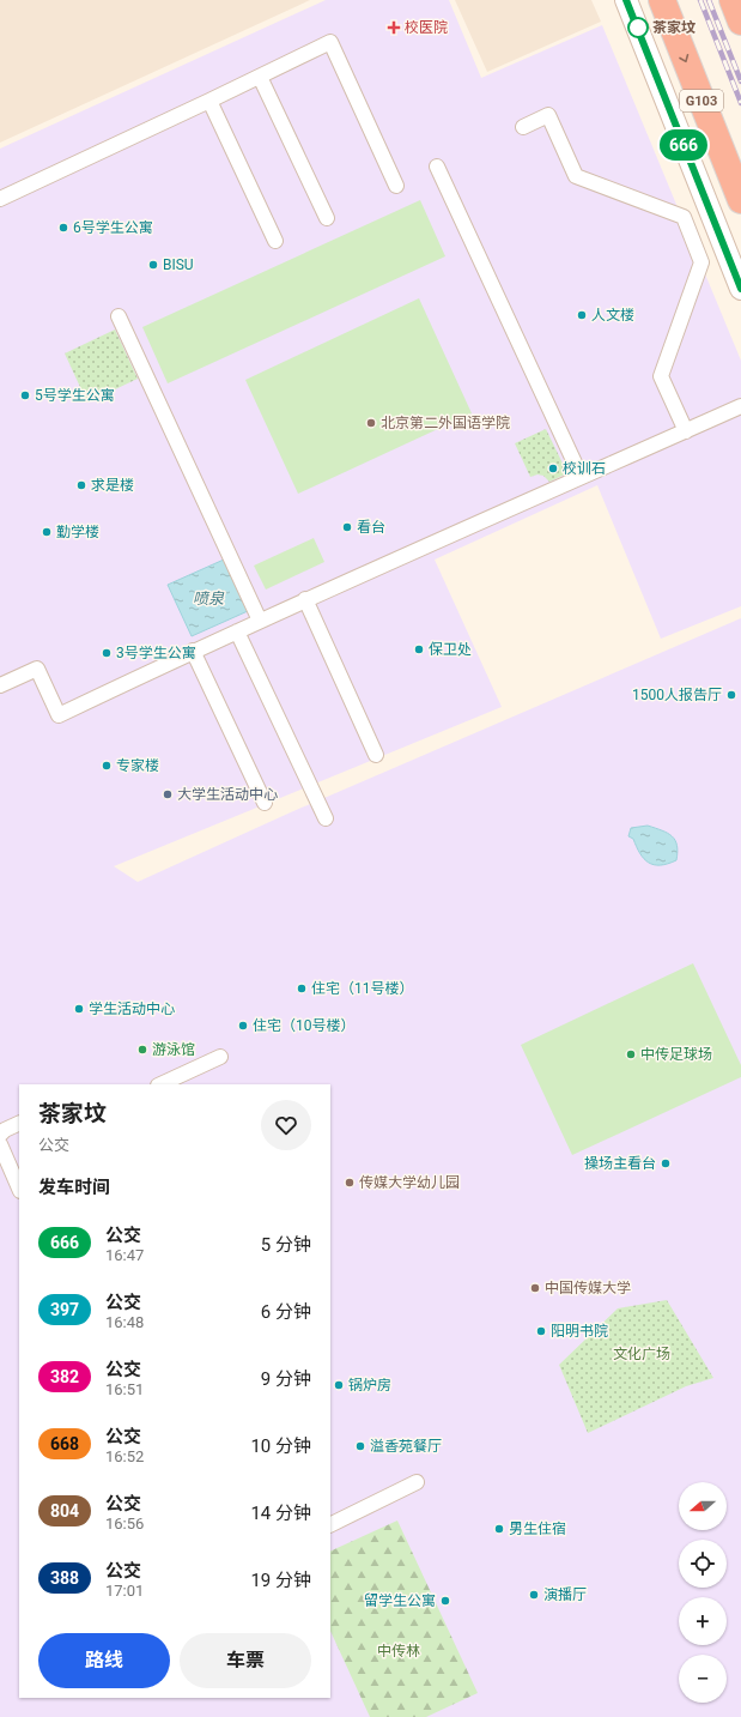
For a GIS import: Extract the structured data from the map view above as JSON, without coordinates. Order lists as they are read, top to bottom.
{
  "streets": {
    "highway": ["G103"]
  },
  "water": ["喷泉"],
  "parks": ["文化广场", "中传林"],
  "places": {
    "health": ["校医院"],
    "other": [
      "茶家坟",
      "6号学生公寓",
      "BISU",
      "人文楼",
      "5号学生公寓",
      "北京第二外国语学院",
      "校训石",
      "求是楼",
      "看台",
      "勤学楼",
      "保卫处",
      "3号学生公寓",
      "1500人报告厅",
      "专家楼",
      "大学生活动中心",
      "住宅（11号楼）",
      "学生活动中心",
      "住宅（10号楼）",
      "游泳馆",
      "中传足球场",
      "操场主看台",
      "传媒大学幼儿园",
      "中国传媒大学",
      "阳明书院",
      "锅炉房",
      "溢香苑餐厅",
      "男生住宿",
      "演播厅",
      "留学生公寓"
    ]
  },
  "lines": ["bus line 666"],
  "north": "left",
  "page": {
    "on_map": "666",
    "heading": [
      ["茶家坟", "公交"],
      "发车时间"
    ],
    "list": [
      {
        "mark": "666",
        "name": "公交",
        "note": "16:47",
        "value": "5 分钟"
      },
      {
        "mark": "397",
        "name": "公交",
        "note": "16:48",
        "value": "6 分钟"
      },
      {
        "mark": "382",
        "name": "公交",
        "note": "16:51",
        "value": "9 分钟"
      },
      {
        "mark": "668",
        "name": "公交",
        "note": "16:52",
        "value": "10 分钟"
      },
      {
        "mark": "804",
        "name": "公交",
        "note": "16:56",
        "value": "14 分钟"
      },
      {
        "mark": "388",
        "name": "公交",
        "note": "17:01",
        "value": "19 分钟"
      }
    ],
    "map_buttons": ["+", "−"],
    "buttons": ["路线", "车票"]
  }
}
